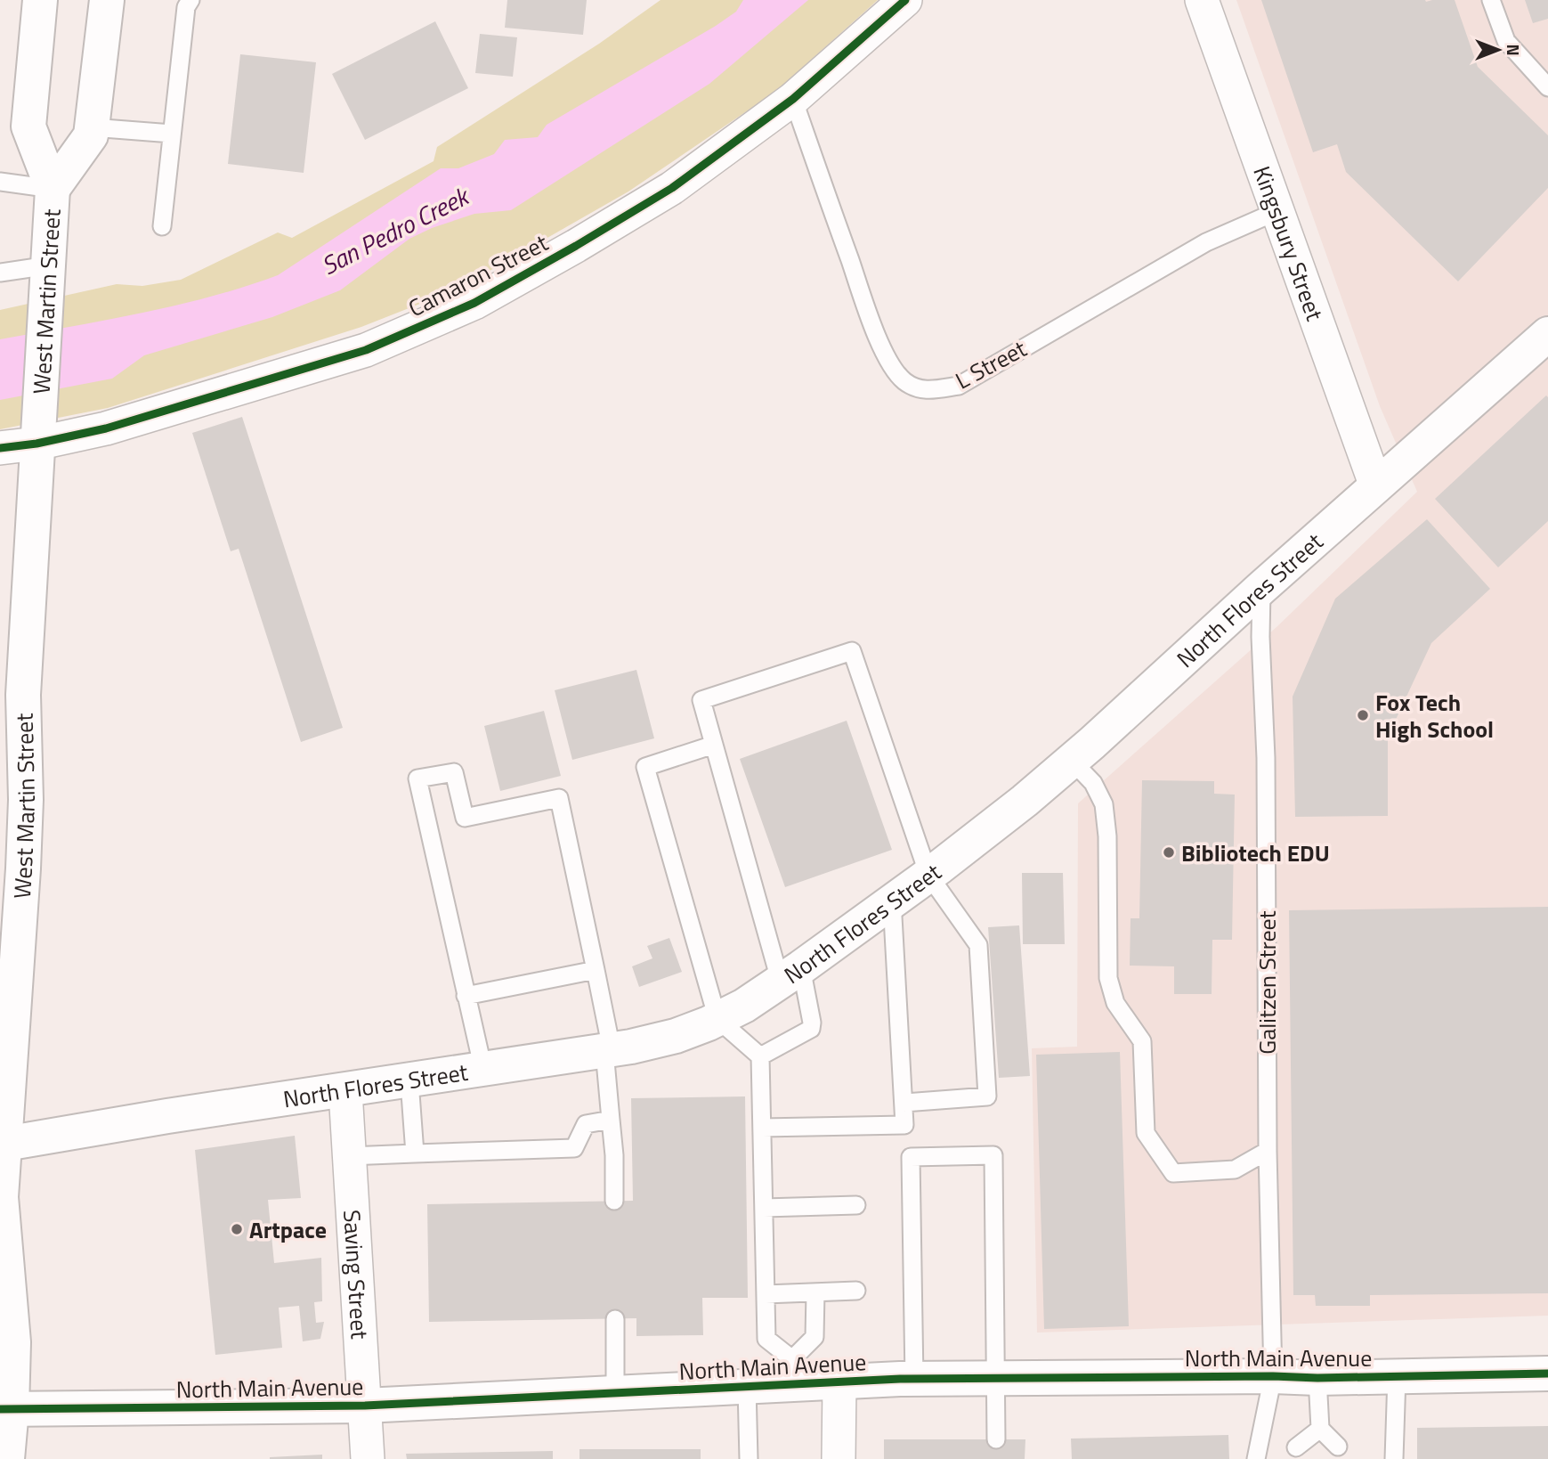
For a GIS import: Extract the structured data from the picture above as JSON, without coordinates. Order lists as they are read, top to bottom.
{
  "streets": {
    "main road": ["West Martin Street", "North Flores Street", "North Main Avenue"],
    "street": ["Kingsbury Street", "Camaron Street", "Saving Street"],
    "lane": ["L Street", "Galitzen Street"]
  },
  "crossings": [
    ["Kingsbury Street", "L Street"],
    ["Kingsbury Street", "North Flores Street"],
    ["Camaron Street", "West Martin Street"],
    ["Camaron Street", "L Street"],
    ["West Martin Street", "North Flores Street"],
    ["West Martin Street", "North Main Avenue"],
    ["North Flores Street", "Galitzen Street"],
    ["North Flores Street", "Saving Street"],
    ["Galitzen Street", "North Main Avenue"],
    ["Saving Street", "North Main Avenue"]
  ],
  "water": ["San Pedro Creek"],
  "places": ["Fox Tech High School", "Bibliotech EDU", "Artpace"],
  "north": "right"
}
